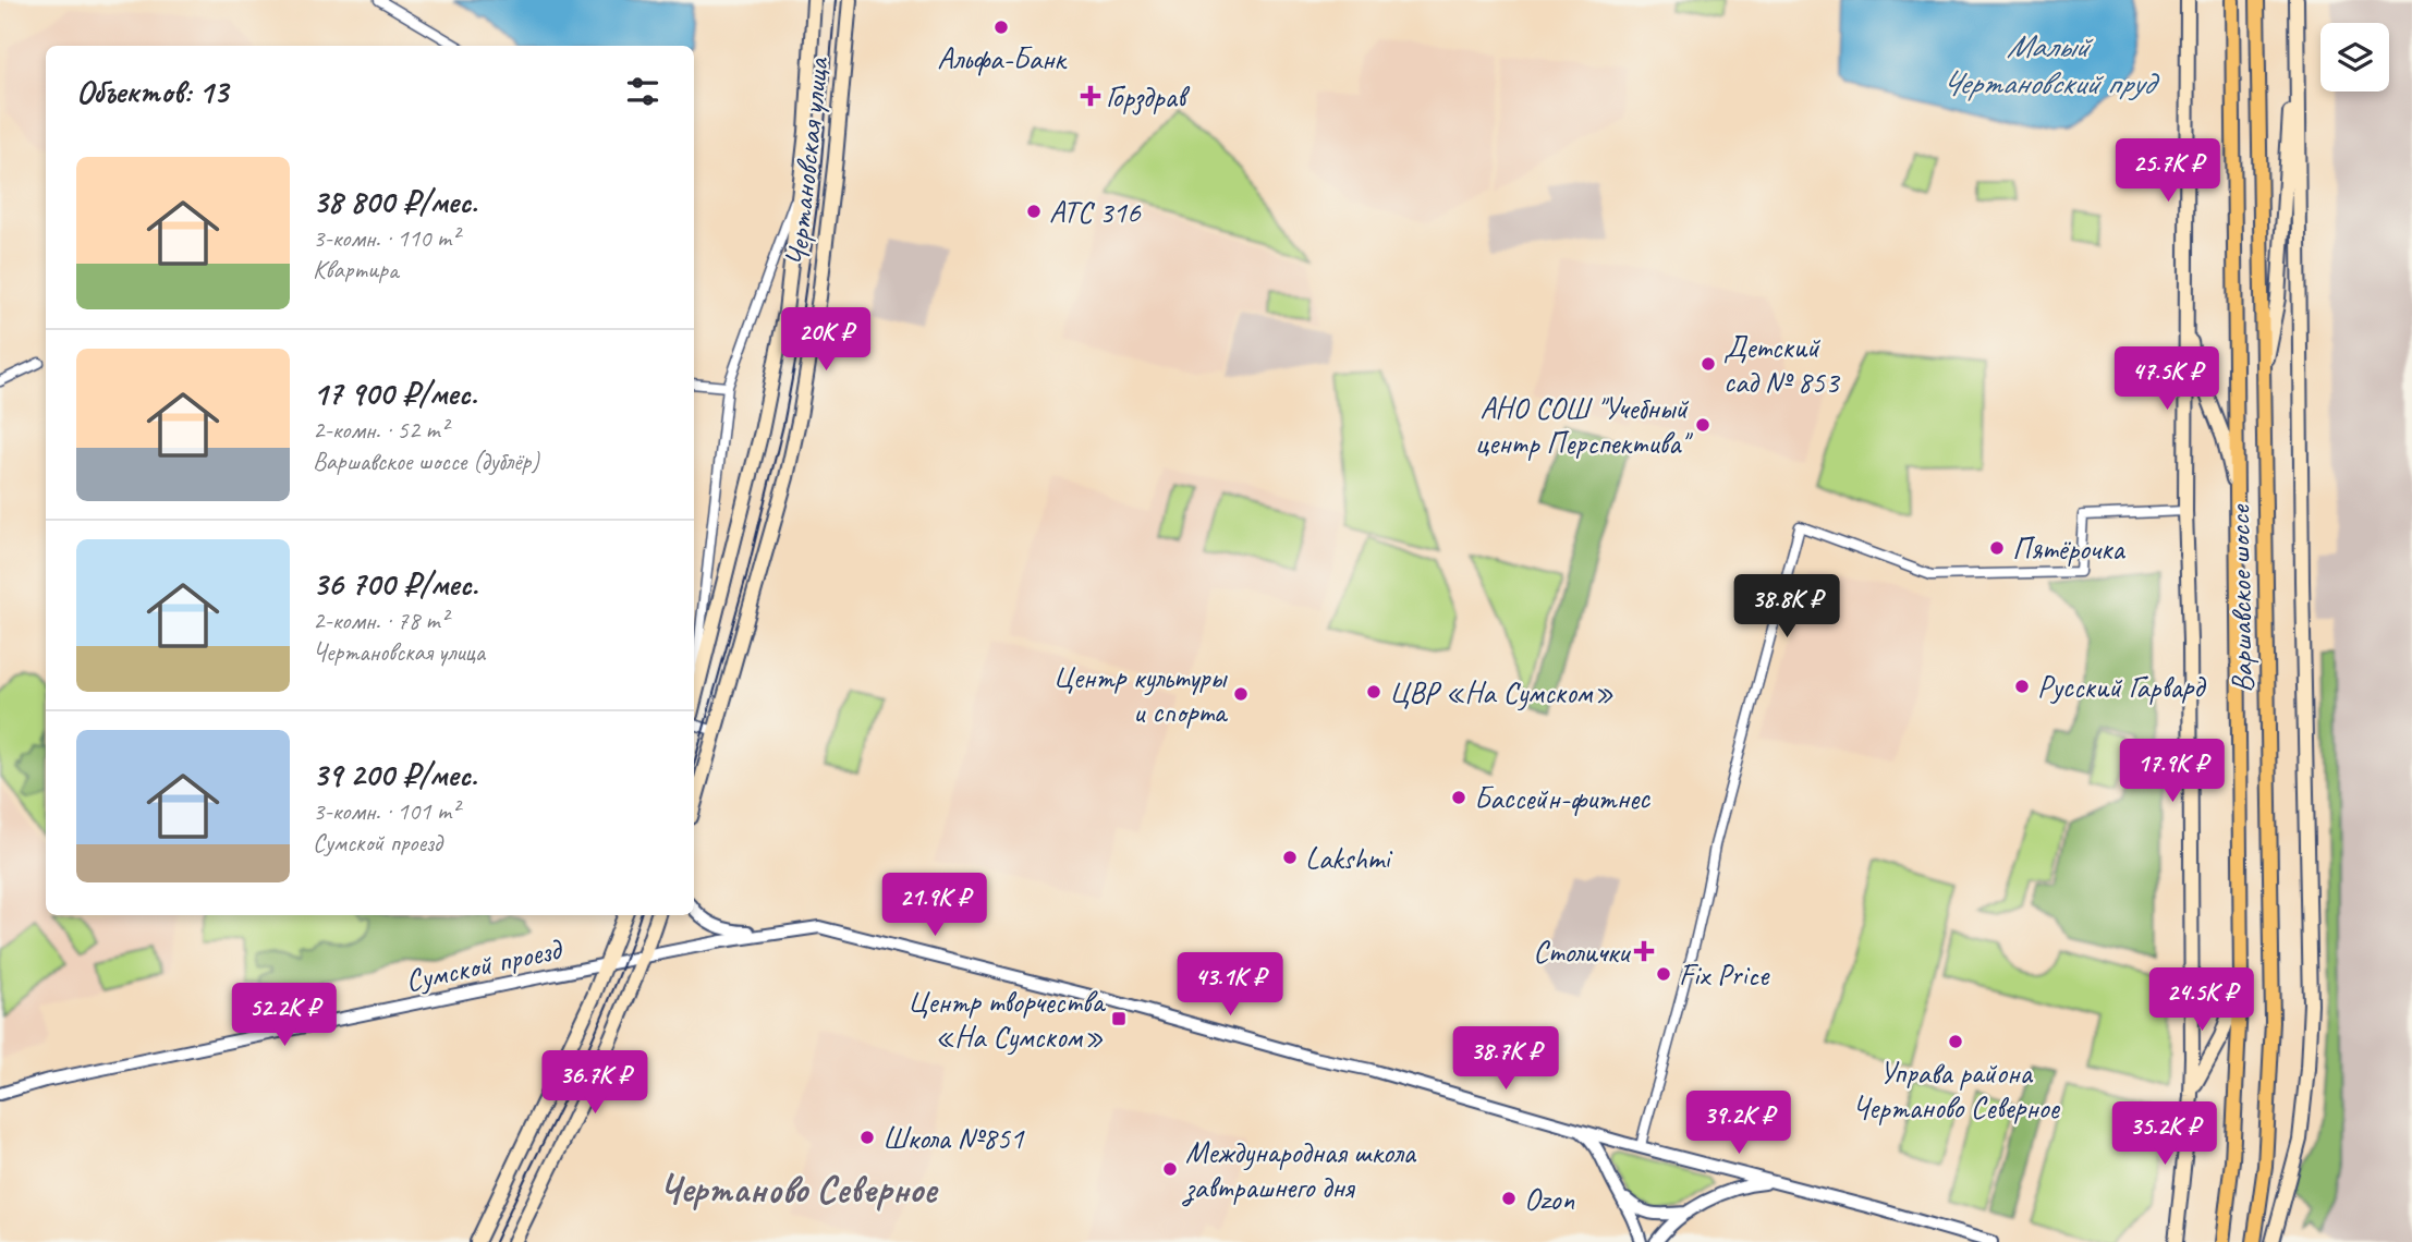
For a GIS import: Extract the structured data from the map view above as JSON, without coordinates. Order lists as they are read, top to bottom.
{
  "streets": {
    "main road": ["Чертановская улица", "Варшавское шоссе"],
    "street": ["Сумской проезд"]
  },
  "districts": ["Чертаново Северное"],
  "water": ["Малый Чертановский пруд"],
  "places": {
    "other": [
      "Альфа-Банк",
      "АТС 316",
      "Детский сад № 853",
      "АНО СОШ \"Учебный центр Перспектива\"",
      "Пятёрочка",
      "Русский Гарвард",
      "ЦВР «На Сумском»",
      "Центр культуры и спорта",
      "Бассейн-фитнес",
      "Lakshmi",
      "Fix Price",
      "Управа района Чертаново Северное",
      "Школа №851",
      "Международная школа завтрашнего дня",
      "Ozon"
    ],
    "health": ["Горздрав", "Столички"],
    "transit": ["Центр творчества «На Сумском»"]
  },
  "page": {
    "heading": "Объектов: 13",
    "list": [
      {
        "name": "38 800 ₽/мес.",
        "note": "3-комн. · 110 m² · Квартира"
      },
      {
        "name": "17 900 ₽/мес.",
        "note": "2-комн. · 52 m² · Варшавское шоссе (дублёр)"
      },
      {
        "name": "36 700 ₽/мес.",
        "note": "2-комн. · 78 m² · Чертановская улица"
      },
      {
        "name": "39 200 ₽/мес.",
        "note": "3-комн. · 101 m² · Сумской проезд"
      }
    ],
    "price": [
      "25.7K ₽",
      "20K ₽",
      "47.5K ₽",
      "38.8K ₽",
      "17.9K ₽",
      "21.9K ₽",
      "43.1K ₽",
      "24.5K ₽",
      "52.2K ₽",
      "38.7K ₽",
      "36.7K ₽",
      "39.2K ₽",
      "35.2K ₽"
    ]
  }
}
